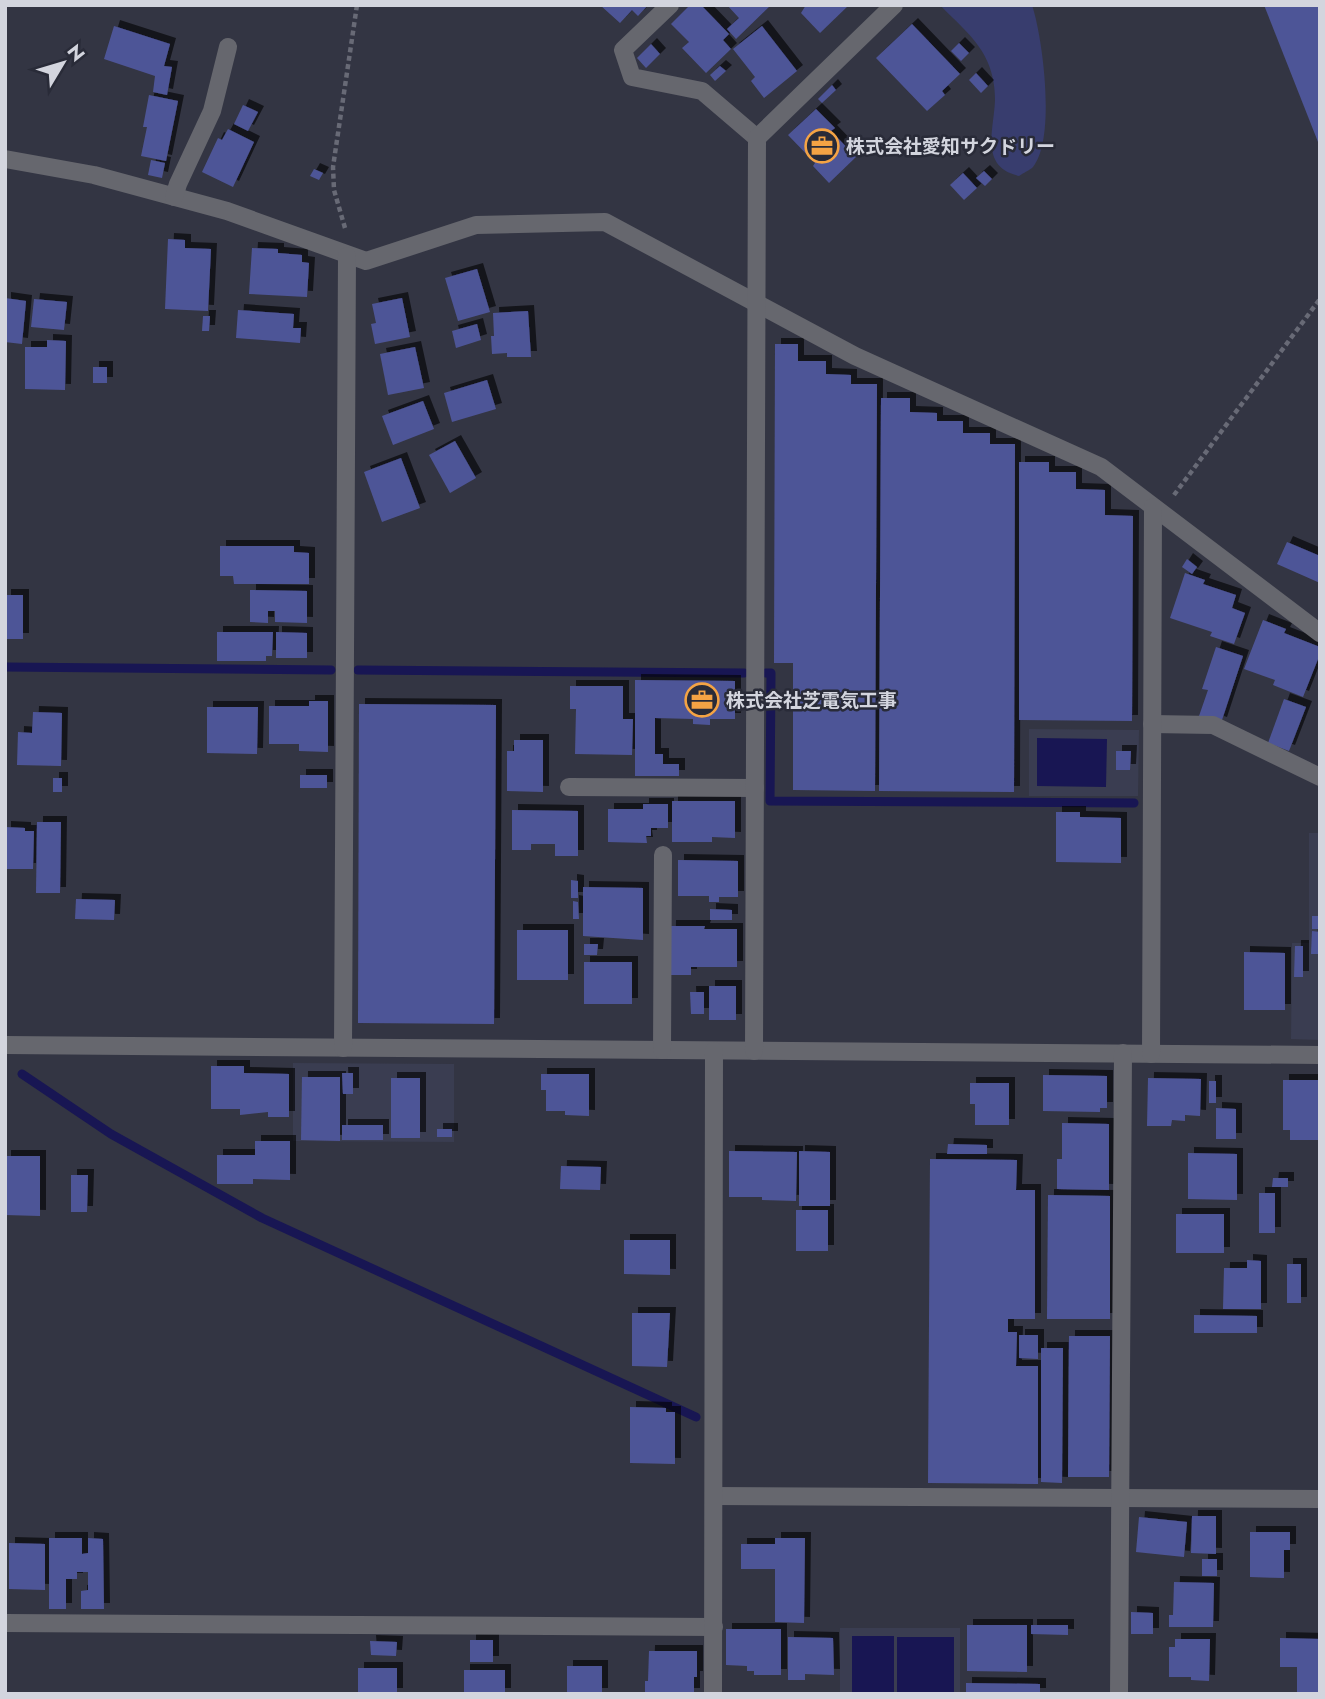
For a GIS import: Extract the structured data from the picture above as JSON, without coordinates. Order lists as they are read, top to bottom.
{
  "places": {
    "office": ["株式会社愛知サクドリー", "株式会社芝電気工事"]
  },
  "north": "top right"
}
